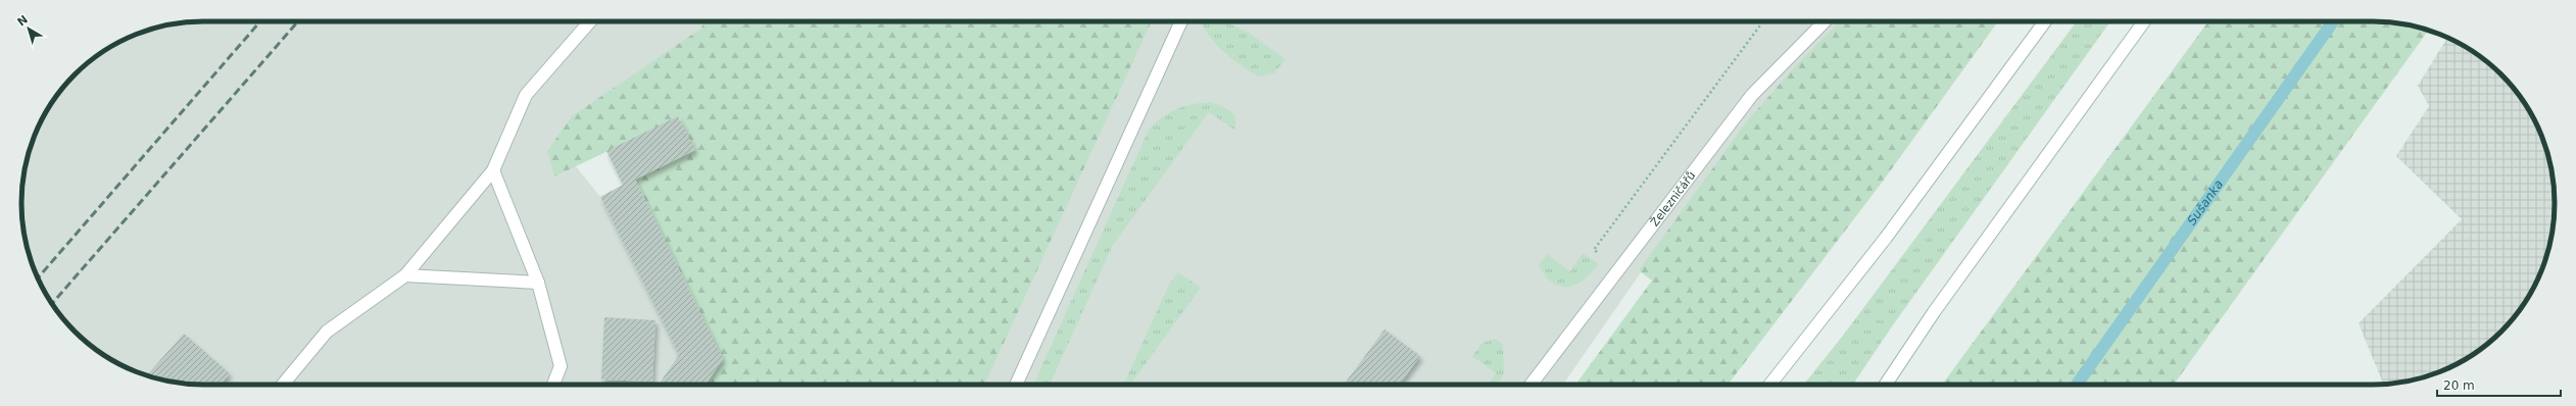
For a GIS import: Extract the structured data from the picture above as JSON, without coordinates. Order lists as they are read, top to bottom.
{
  "streets": {
    "street": ["Železničářů"]
  },
  "water": ["Sušanka"],
  "scale_bar": "20 m",
  "north": "top left"
}
